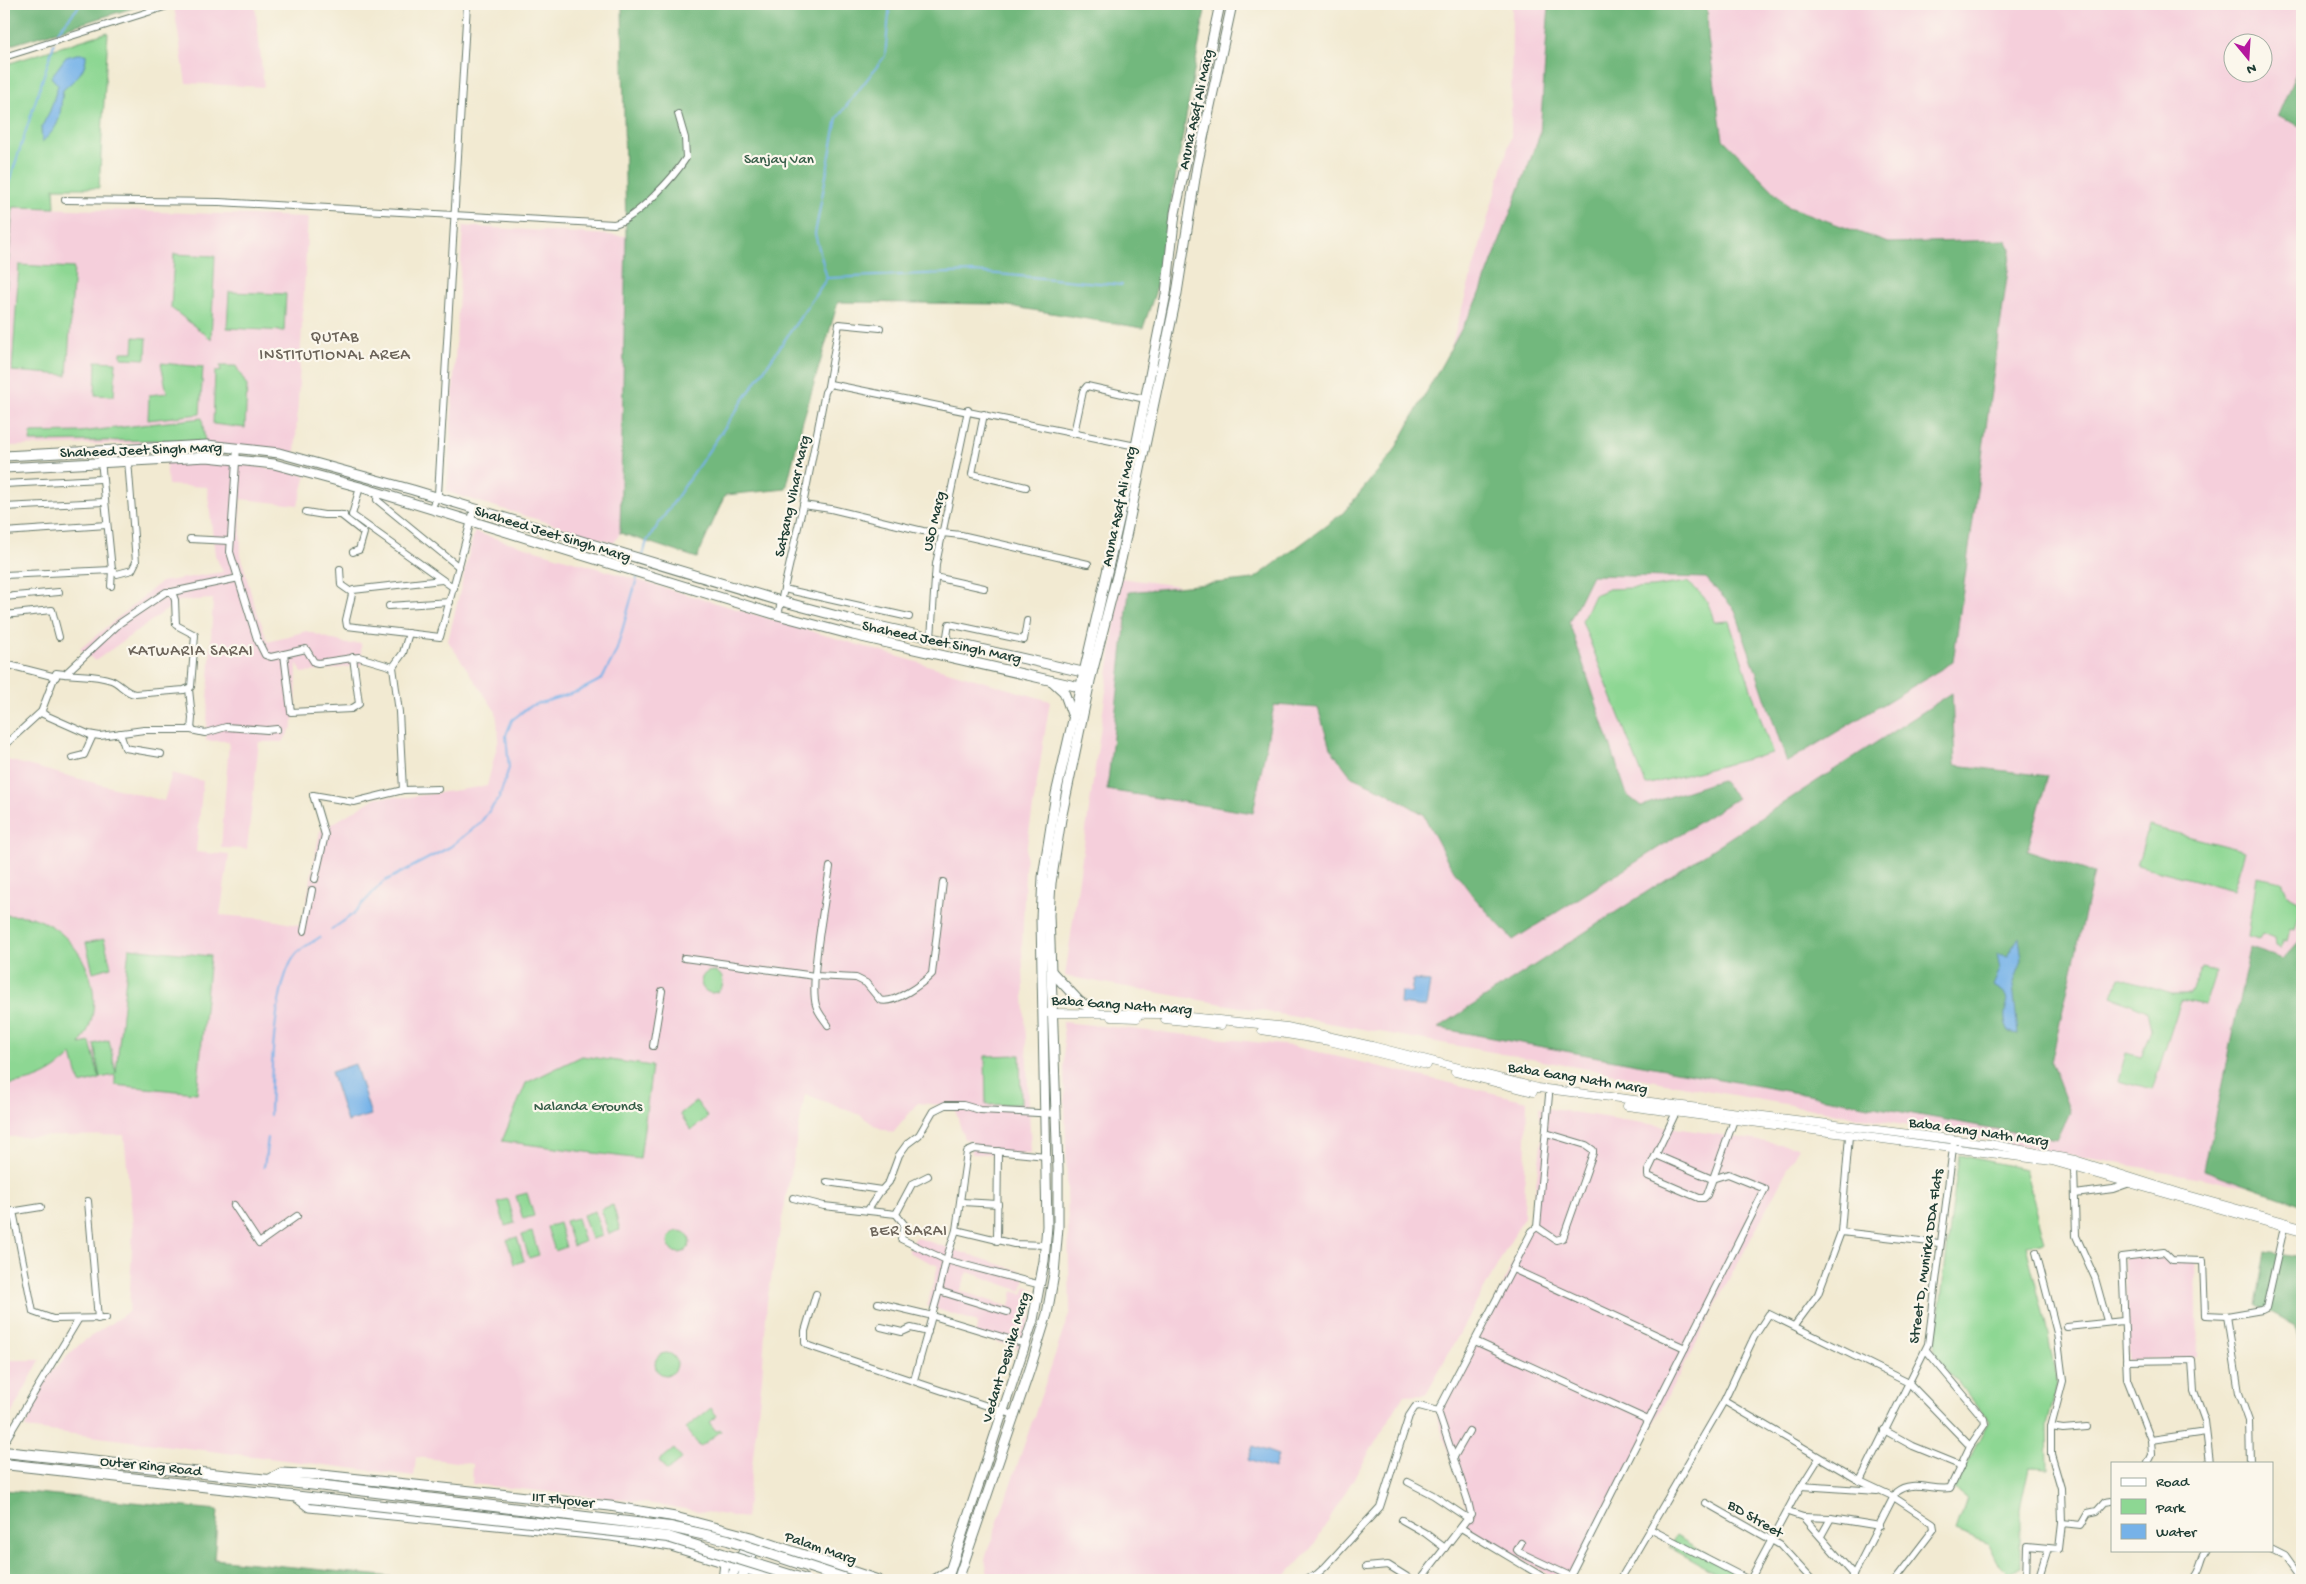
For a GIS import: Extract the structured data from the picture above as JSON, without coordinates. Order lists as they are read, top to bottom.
{
  "streets": {
    "main road": [
      "Aruna Asaf Ali Marg",
      "Shaheed Jeet Singh Marg",
      "Vedant Deshika Marg",
      "Outer Ring Road",
      "IIT Flyover",
      "Palam Marg"
    ],
    "street": [
      "Satsang Vihar Marg",
      "USO Marg",
      "Baba Gang Nath Marg",
      "Street D, Munirka DDA Flats",
      "BD Street"
    ]
  },
  "crossings": [
    ["Aruna Asaf Ali Marg", "Shaheed Jeet Singh Marg"],
    ["Aruna Asaf Ali Marg", "Baba Gang Nath Marg"],
    ["Aruna Asaf Ali Marg", "Vedant Deshika Marg"],
    ["Shaheed Jeet Singh Marg", "Satsang Vihar Marg"],
    ["Shaheed Jeet Singh Marg", "USO Marg"],
    ["Baba Gang Nath Marg", "Street D, Munirka DDA Flats"],
    ["Baba Gang Nath Marg", "Vedant Deshika Marg"],
    ["Outer Ring Road", "IIT Flyover"],
    ["Outer Ring Road", "Palam Marg"],
    ["IIT Flyover", "Palam Marg"]
  ],
  "districts": ["QUTAB INSTITUTIONAL AREA", "KATWARIA SARAI", "BER SARAI"],
  "parks": ["Sanjay Van", "Nalanda Grounds"],
  "legend": ["Road", "Park", "Water"],
  "north": "bottom"
}
